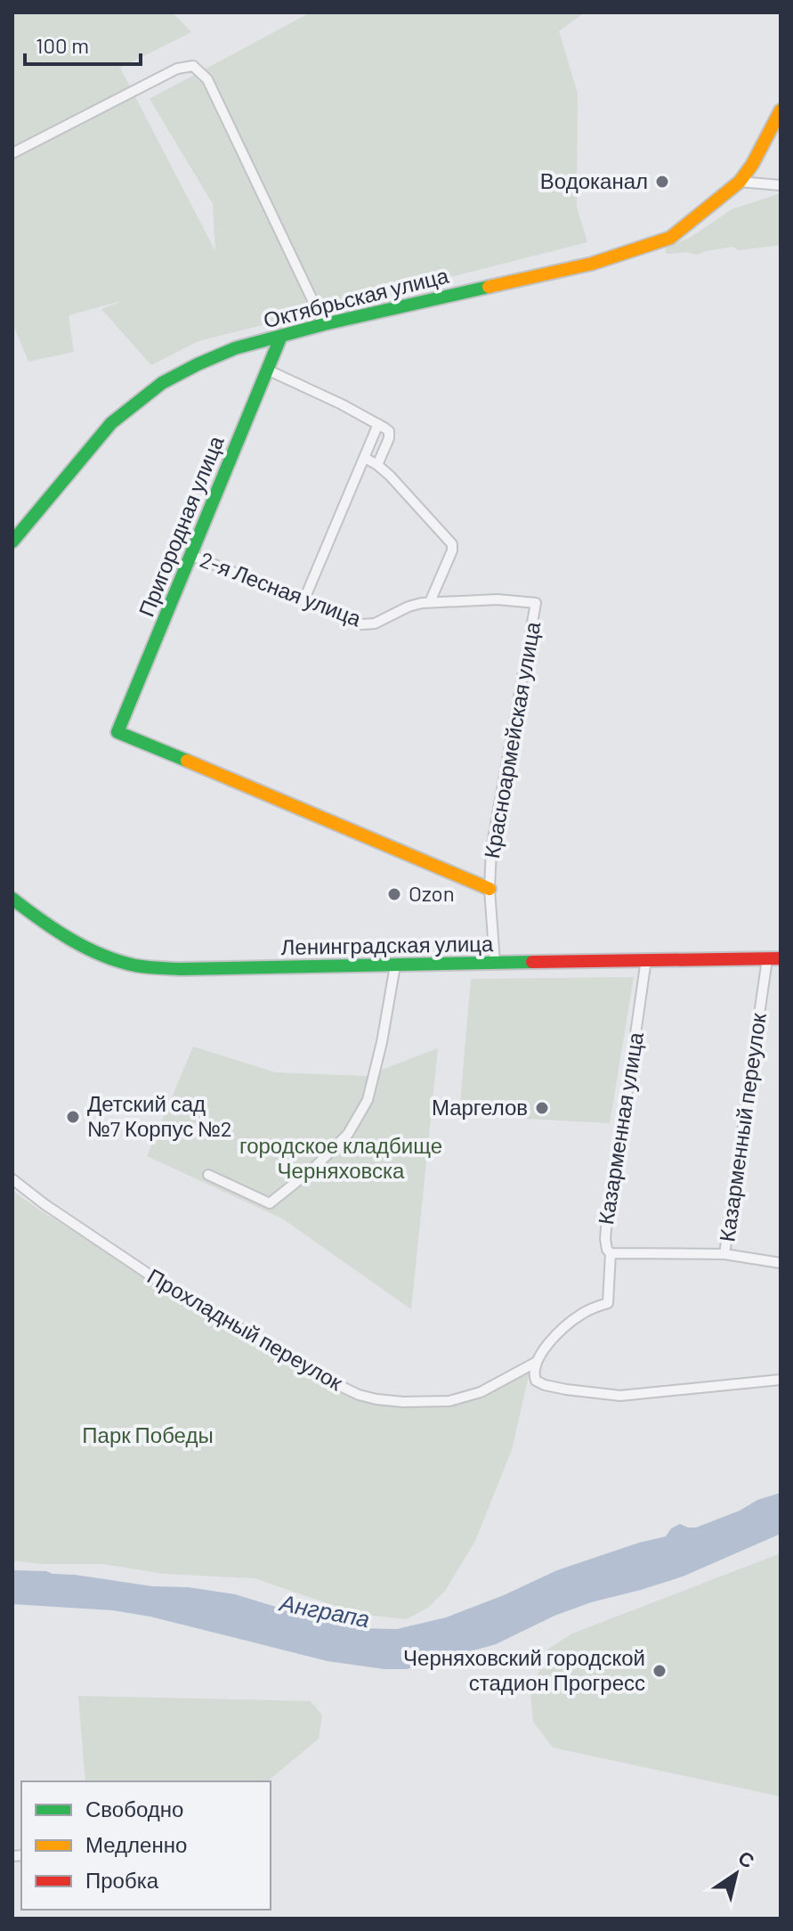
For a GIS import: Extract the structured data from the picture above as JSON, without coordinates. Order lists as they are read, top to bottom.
{
  "streets": {
    "street": [
      "Октябрьская улица",
      "Пригородная улица",
      "2-я Лесная улица",
      "Красноармейская улица",
      "Ленинградская улица",
      "Казарменный переулок",
      "Казарменная улица",
      "Прохладный переулок"
    ]
  },
  "crossings": [
    ["Октябрьская улица", "Пригородная улица"],
    ["Пригородная улица", "2-я Лесная улица"],
    ["Пригородная улица", "Красноармейская улица"],
    ["2-я Лесная улица", "Красноармейская улица"],
    ["Красноармейская улица", "Ленинградская улица"],
    ["Ленинградская улица", "Казарменный переулок"],
    ["Ленинградская улица", "Казарменная улица"],
    ["Казарменный переулок", "Казарменная улица"]
  ],
  "water": ["Анграпа"],
  "parks": ["городское кладбище Черняховска", "Парк Победы"],
  "places": [
    "Водоканал",
    "Ozon",
    "Маргелов",
    "Детский сад №7 Корпус №2",
    "Черняховский городской стадион Прогресс"
  ],
  "legend": ["Свободно", "Медленно", "Пробка"],
  "scale_bar": "100 m",
  "north": "top right"
}
